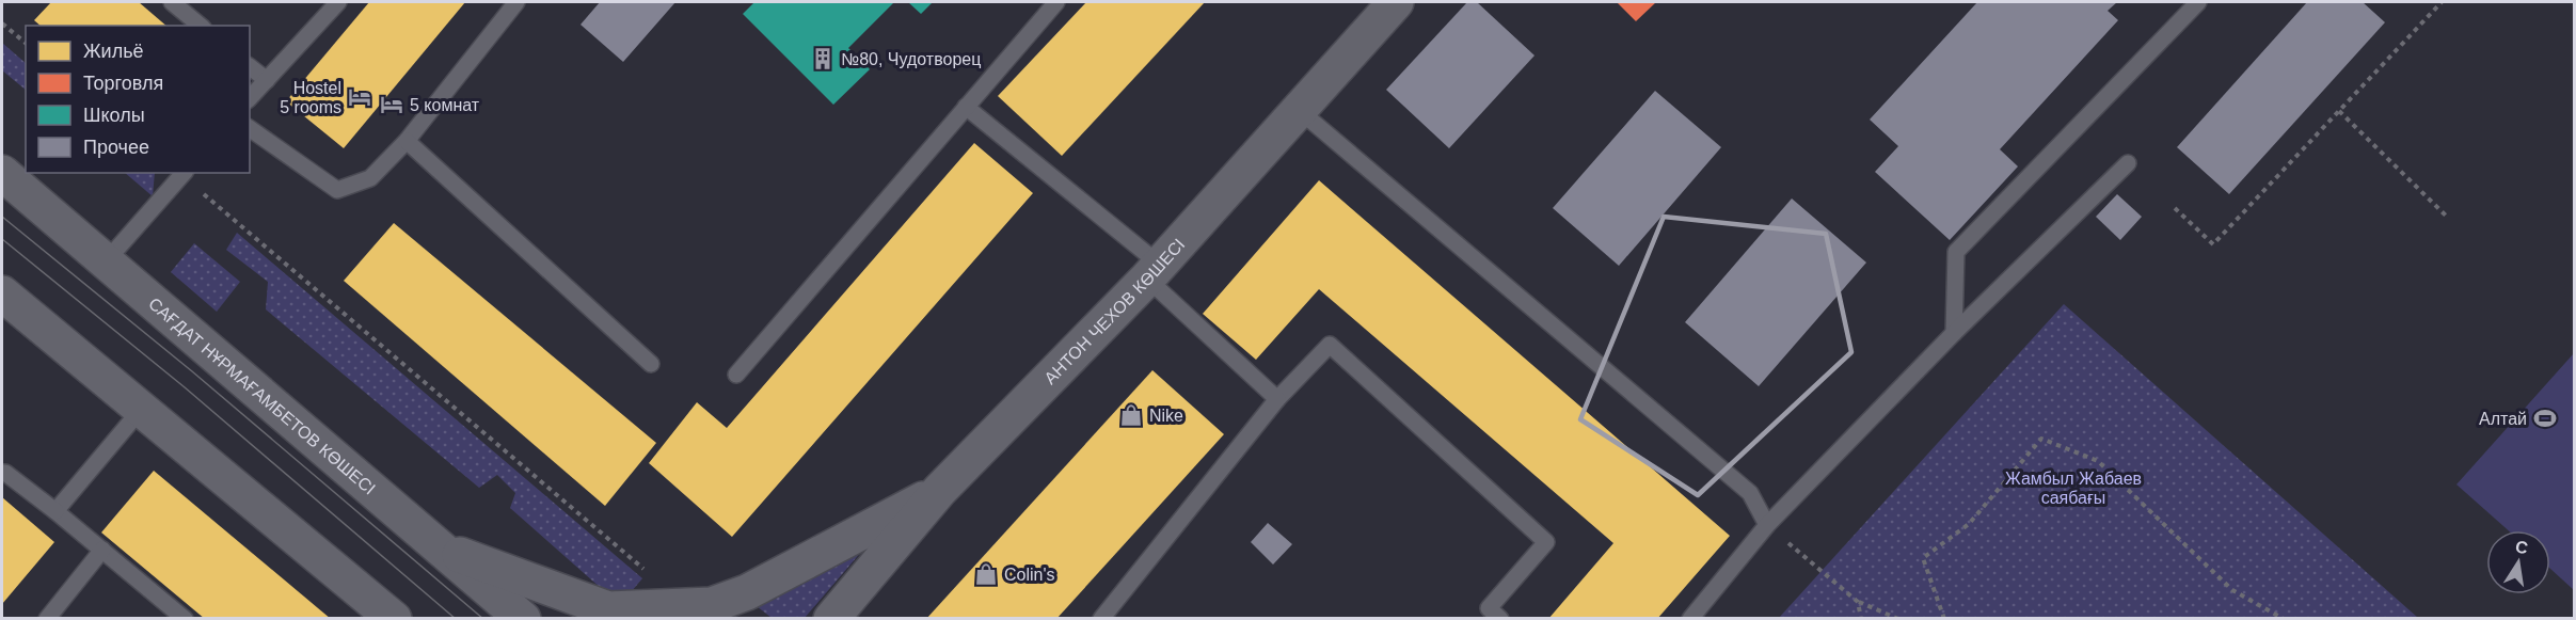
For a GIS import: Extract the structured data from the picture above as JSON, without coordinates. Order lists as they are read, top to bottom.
{
  "streets": {
    "street": ["АНТОН ЧЕХОВ КӨШЕСІ", "САҒДАТ НҰРМАҒАМБЕТОВ КӨШЕСІ"]
  },
  "parks": ["Жамбыл Жабаев саябағы"],
  "places": {
    "building": ["№80, Чудотворец"],
    "hotel": ["Hostel 5 rooms", "5 комнат"],
    "shop": ["Nike", "Colin's"],
    "sports": ["Алтай"]
  },
  "legend": [
    "Жильё",
    "Торговля",
    "Школы",
    "Прочее"
  ],
  "north": "top"
}
